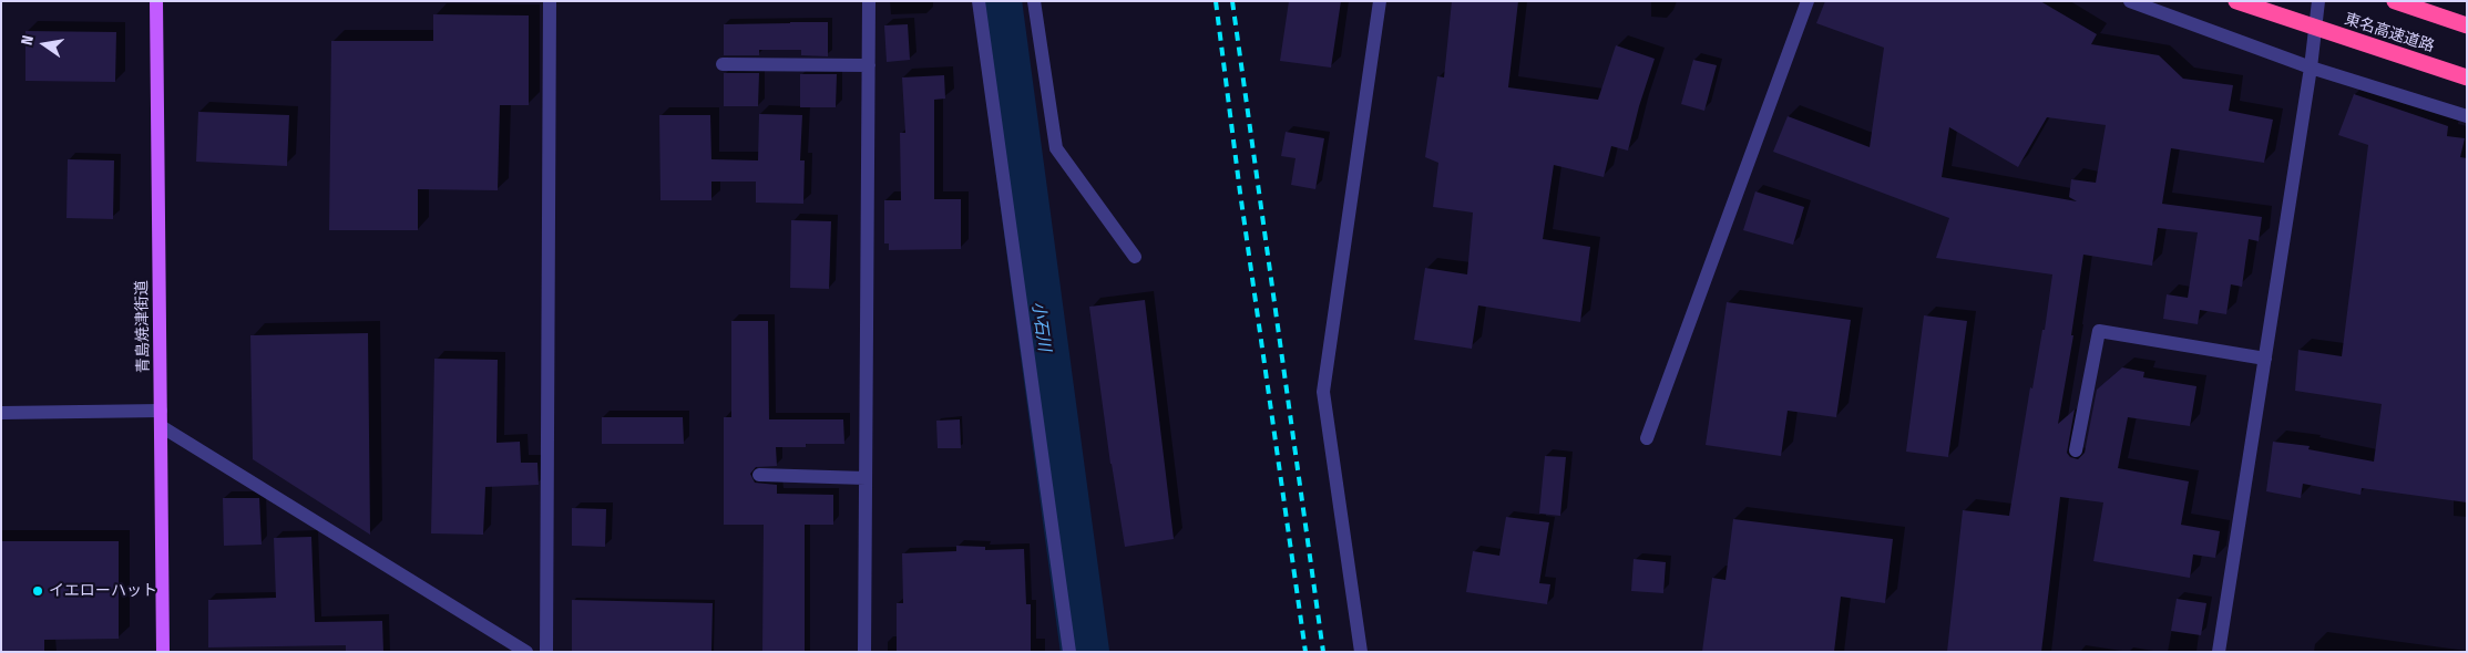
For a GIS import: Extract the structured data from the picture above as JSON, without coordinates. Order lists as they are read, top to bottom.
{
  "streets": {
    "highway": ["東名高速道路"],
    "main road": ["青島焼津街道"]
  },
  "water": ["小石川"],
  "places": ["イエローハット"],
  "north": "left"
}
